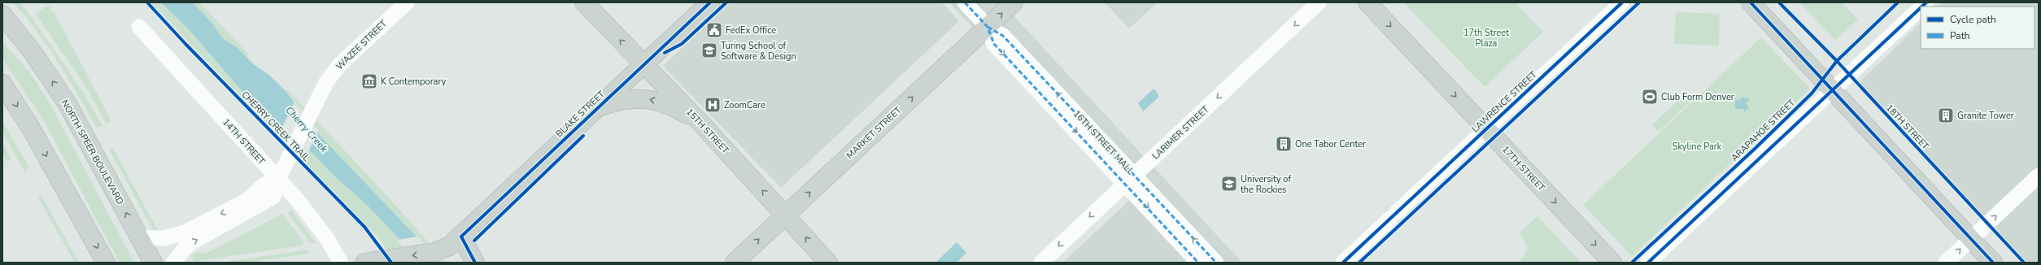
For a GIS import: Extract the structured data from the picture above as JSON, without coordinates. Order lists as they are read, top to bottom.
{
  "streets": {
    "main road": [
      "BLAKE STREET",
      "15TH STREET",
      "MARKET STREET",
      "NORTH SPEER BOULEVARD",
      "17TH STREET"
    ],
    "street": [
      "WAZEE STREET",
      "LAWRENCE STREET",
      "ARAPAHOE STREET",
      "LARIMER STREET",
      "14TH STREET",
      "16TH STREET MALL"
    ],
    "cycle path": ["CHERRY CREEK TRAIL", "18TH STREET"]
  },
  "crossings": [
    ["WAZEE STREET", "14TH STREET"],
    ["LAWRENCE STREET", "17TH STREET"],
    ["BLAKE STREET", "15TH STREET"],
    ["15TH STREET", "MARKET STREET"],
    ["MARKET STREET", "16TH STREET MALL"],
    ["LARIMER STREET", "16TH STREET MALL"]
  ],
  "one_way": [
    "15TH STREET",
    "MARKET STREET",
    "LARIMER STREET",
    "17TH STREET"
  ],
  "water": ["Cherry Creek"],
  "parks": ["17th Street Plaza", "Skyline Park"],
  "places": {
    "public building": ["FedEx Office"],
    "school or university": ["Turing School of Software & Design", "University of the Rockies"],
    "museum": ["K Contemporary"],
    "sports": ["Club Form Denver"],
    "hospital": ["ZoomCare"],
    "building": ["Granite Tower", "One Tabor Center"]
  },
  "legend": ["Cycle path", "Path"]
}
